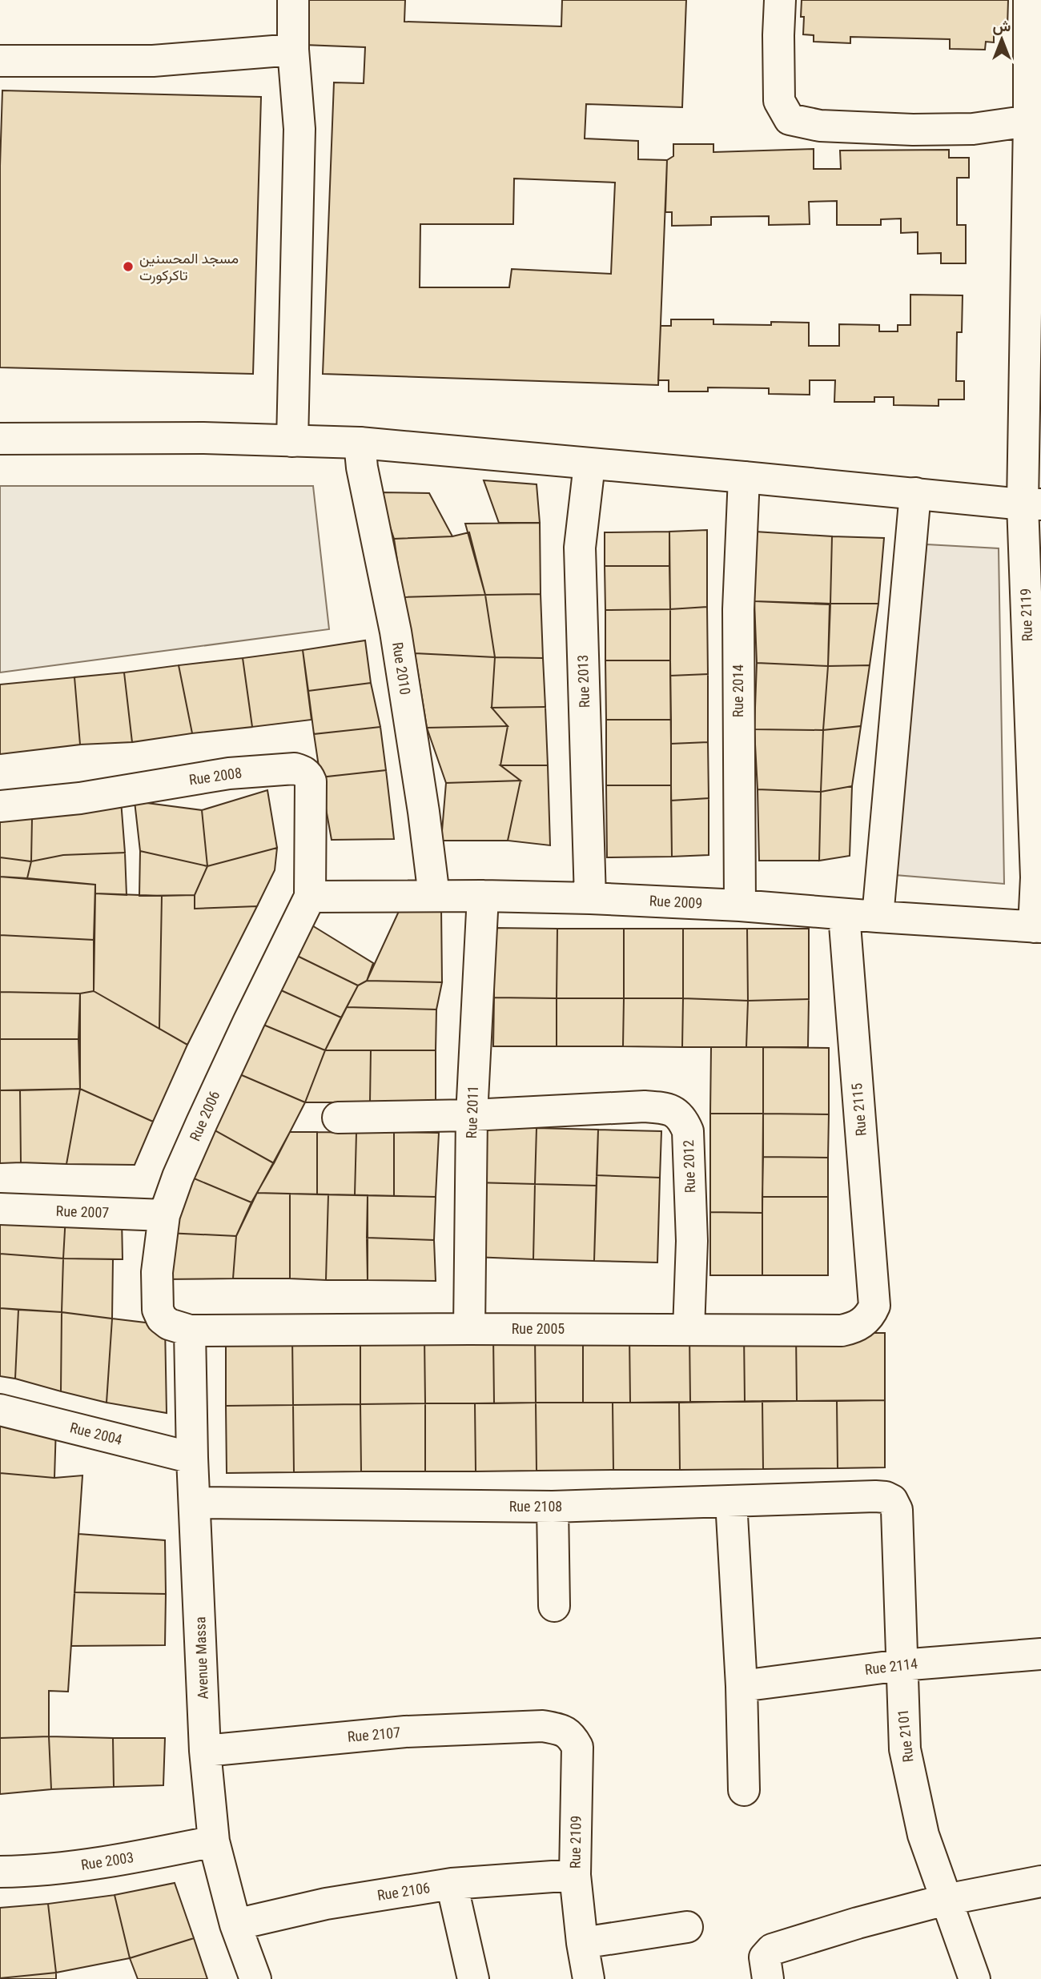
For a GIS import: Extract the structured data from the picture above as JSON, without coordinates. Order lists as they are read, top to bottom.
{
  "streets": {
    "street": [
      "Rue 2119",
      "Rue 2010",
      "Rue 2013",
      "Rue 2014",
      "Rue 2008",
      "Rue 2009",
      "Rue 2115",
      "Rue 2011",
      "Rue 2006",
      "Rue 2012",
      "Rue 2007",
      "Rue 2005",
      "Rue 2004",
      "Rue 2108",
      "Avenue Massa",
      "Rue 2114",
      "Rue 2107",
      "Rue 2101",
      "Rue 2109",
      "Rue 2003",
      "Rue 2106"
    ]
  },
  "crossings": [
    ["Rue 2119", "Rue 2009"],
    ["Rue 2010", "Rue 2009"],
    ["Rue 2013", "Rue 2009"],
    ["Rue 2014", "Rue 2009"],
    ["Rue 2008", "Rue 2009"],
    ["Rue 2008", "Rue 2006"],
    ["Rue 2009", "Rue 2115"],
    ["Rue 2009", "Rue 2011"],
    ["Rue 2009", "Rue 2006"],
    ["Rue 2115", "Rue 2005"],
    ["Rue 2011", "Rue 2012"],
    ["Rue 2011", "Rue 2005"],
    ["Rue 2006", "Rue 2007"],
    ["Rue 2006", "Rue 2005"],
    ["Rue 2006", "Avenue Massa"],
    ["Rue 2012", "Rue 2005"],
    ["Rue 2005", "Avenue Massa"],
    ["Rue 2004", "Avenue Massa"],
    ["Rue 2108", "Avenue Massa"],
    ["Rue 2108", "Rue 2101"],
    ["Avenue Massa", "Rue 2107"],
    ["Avenue Massa", "Rue 2003"],
    ["Avenue Massa", "Rue 2106"],
    ["Rue 2114", "Rue 2101"],
    ["Rue 2107", "Rue 2109"],
    ["Rue 2109", "Rue 2106"]
  ],
  "places": ["مسجد المحسنين تاكركورت"],
  "north": "top"
}
